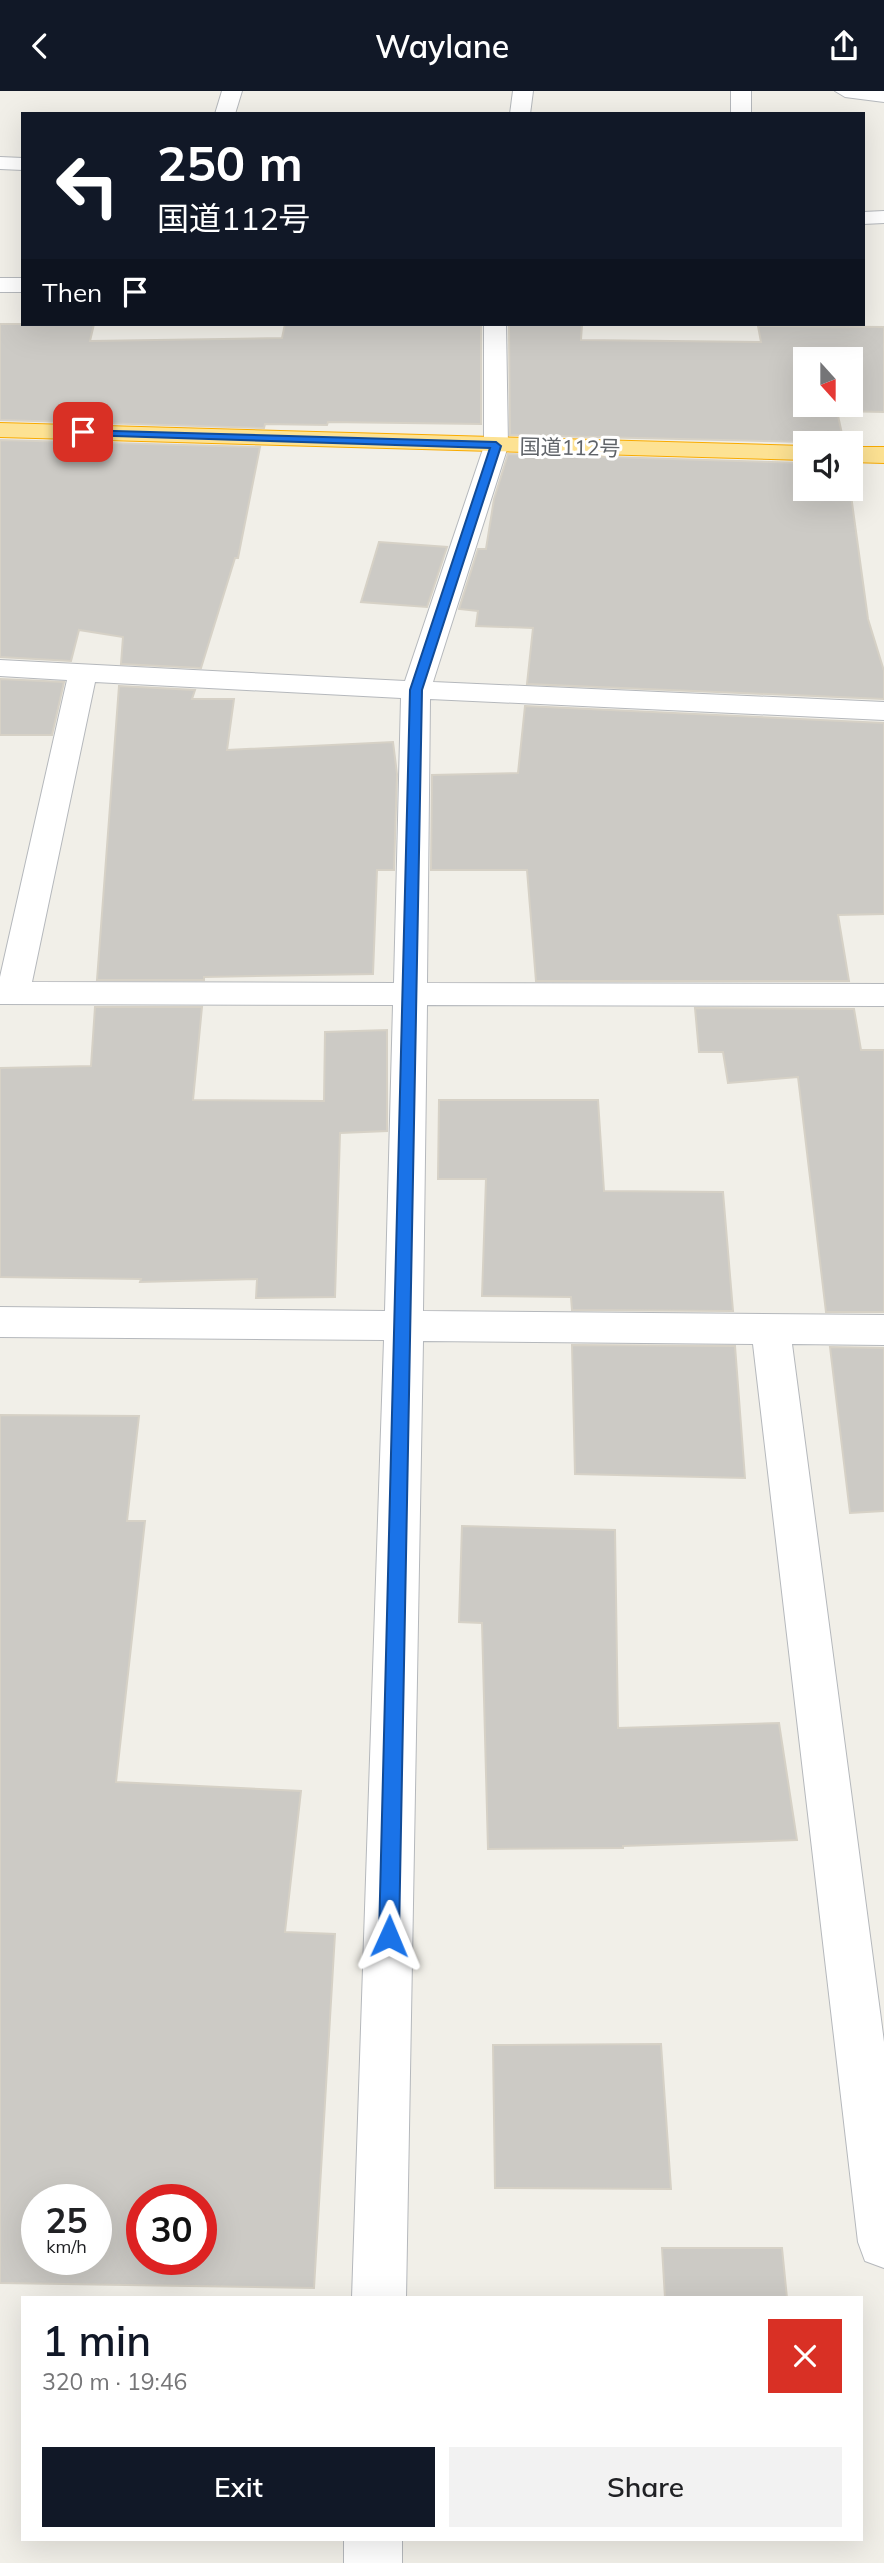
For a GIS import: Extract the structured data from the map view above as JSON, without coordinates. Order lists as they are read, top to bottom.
{
  "streets": {
    "highway": ["国道112号"]
  },
  "north": "bottom",
  "page": {
    "header": "Waylane",
    "turn": ["250 m", "国道112号"],
    "then": "Then",
    "speed": "25 km/h",
    "limit": "30",
    "heading": ["1 min", "320 m · 19:46"],
    "buttons": ["Exit", "Share"]
  }
}
